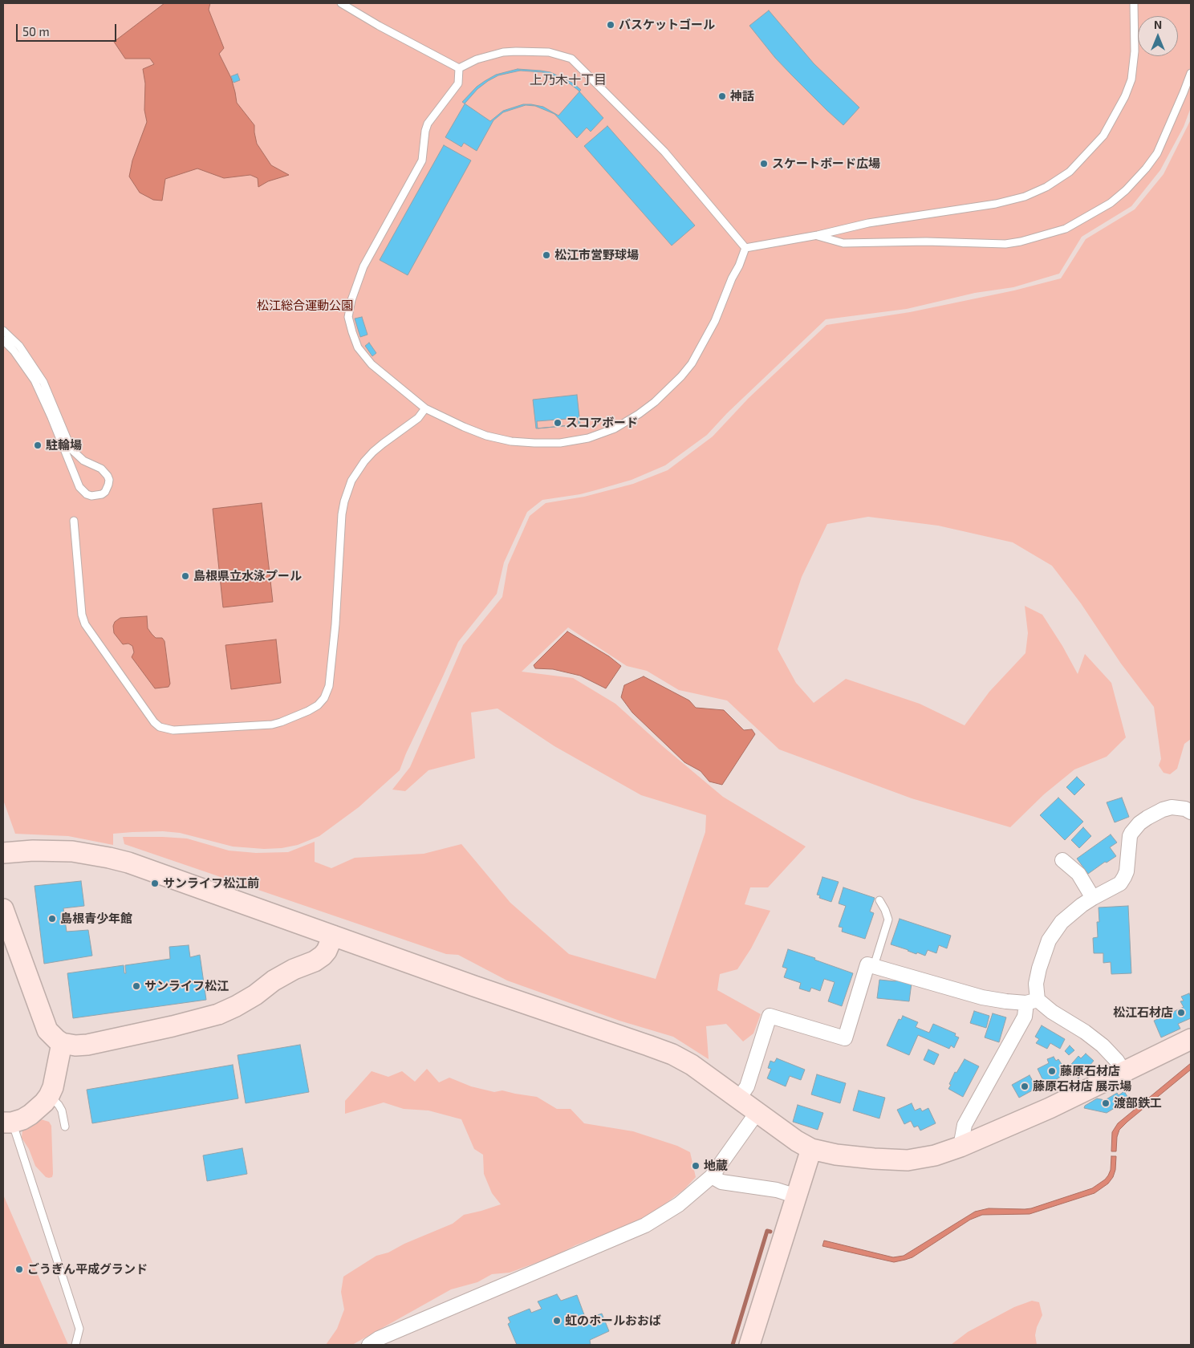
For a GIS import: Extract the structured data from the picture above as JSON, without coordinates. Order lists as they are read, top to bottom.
{
  "districts": ["上乃木十丁目"],
  "parks": ["松江総合運動公園"],
  "places": [
    "バスケットゴール",
    "神話",
    "スケートボード広場",
    "松江市営野球場",
    "スコアボード",
    "駐輪場",
    "島根県立水泳プール",
    "サンライフ松江前",
    "島根青少年館",
    "サンライフ松江",
    "松江石材店",
    "藤原石材店",
    "藤原石材店 展示場",
    "渡部鉄工",
    "地蔵",
    "ごうぎん平成グランド",
    "虹のホールおおば"
  ],
  "scale_bar": "50 m",
  "north": "top"
}
